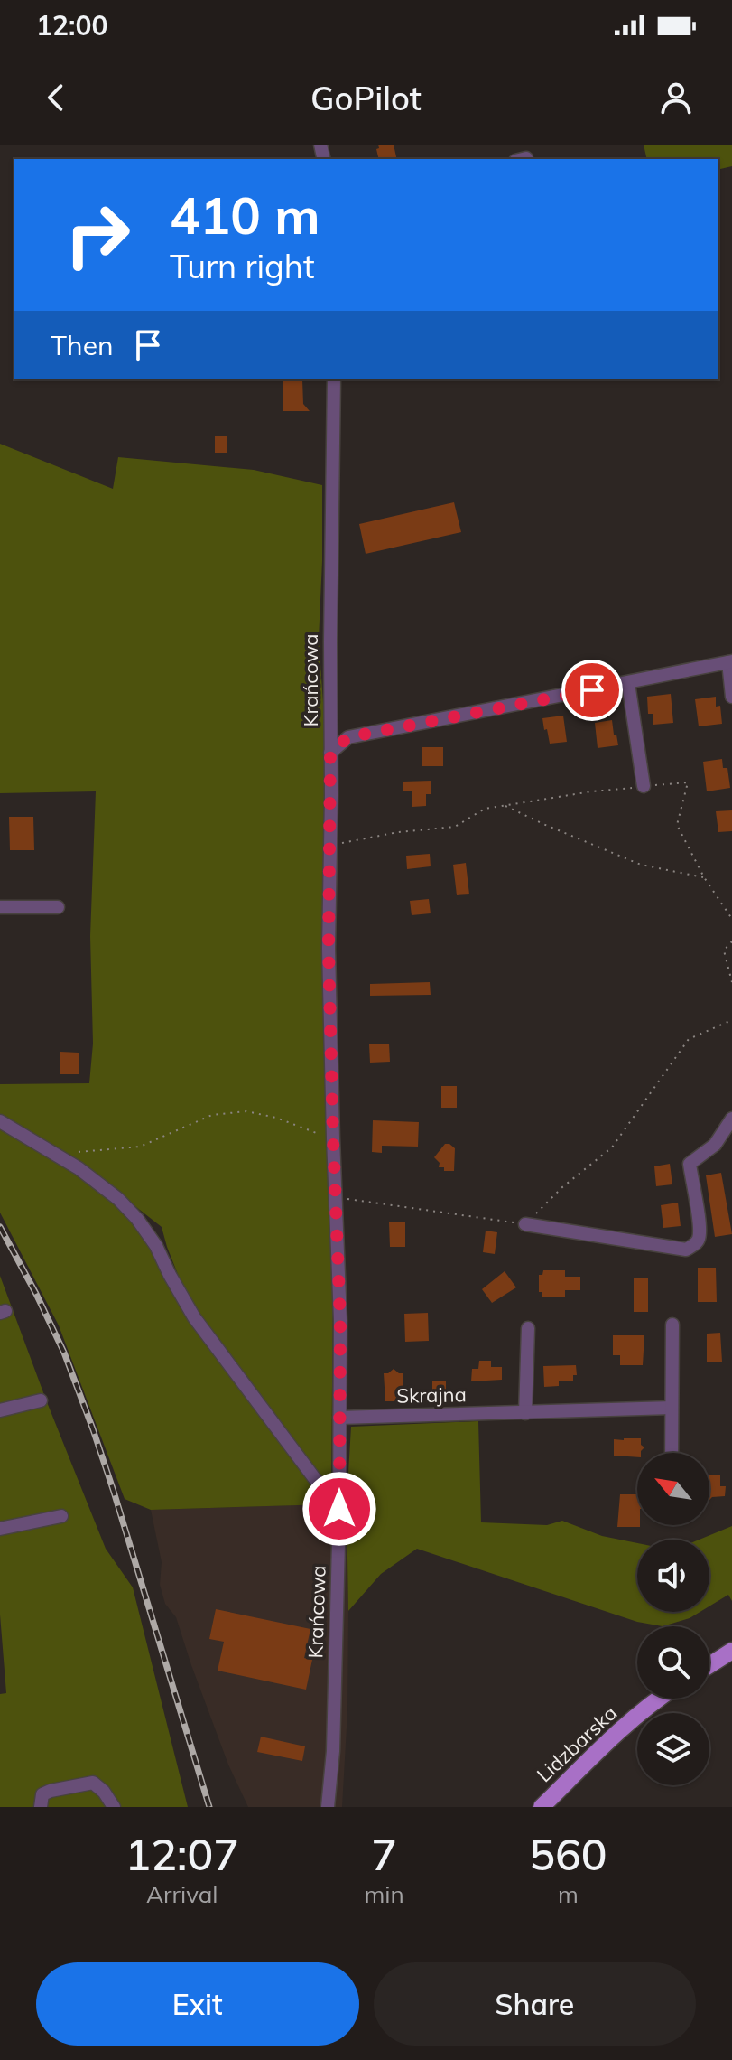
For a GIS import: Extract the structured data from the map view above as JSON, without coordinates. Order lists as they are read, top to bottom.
{
  "streets": {
    "main road": ["Lidzbarska"],
    "street": ["Krańcowa", "Skrajna"]
  },
  "crossings": [
    ["Krańcowa", "Skrajna"]
  ],
  "north": "top left",
  "page": {
    "status": "12:00",
    "header": "GoPilot",
    "turn": ["410 m", "Turn right"],
    "then": "Then",
    "eta": [
      "12:07",
      "Arrival",
      "7",
      "min",
      "560",
      "m"
    ],
    "buttons": ["Exit", "Share"]
  }
}
